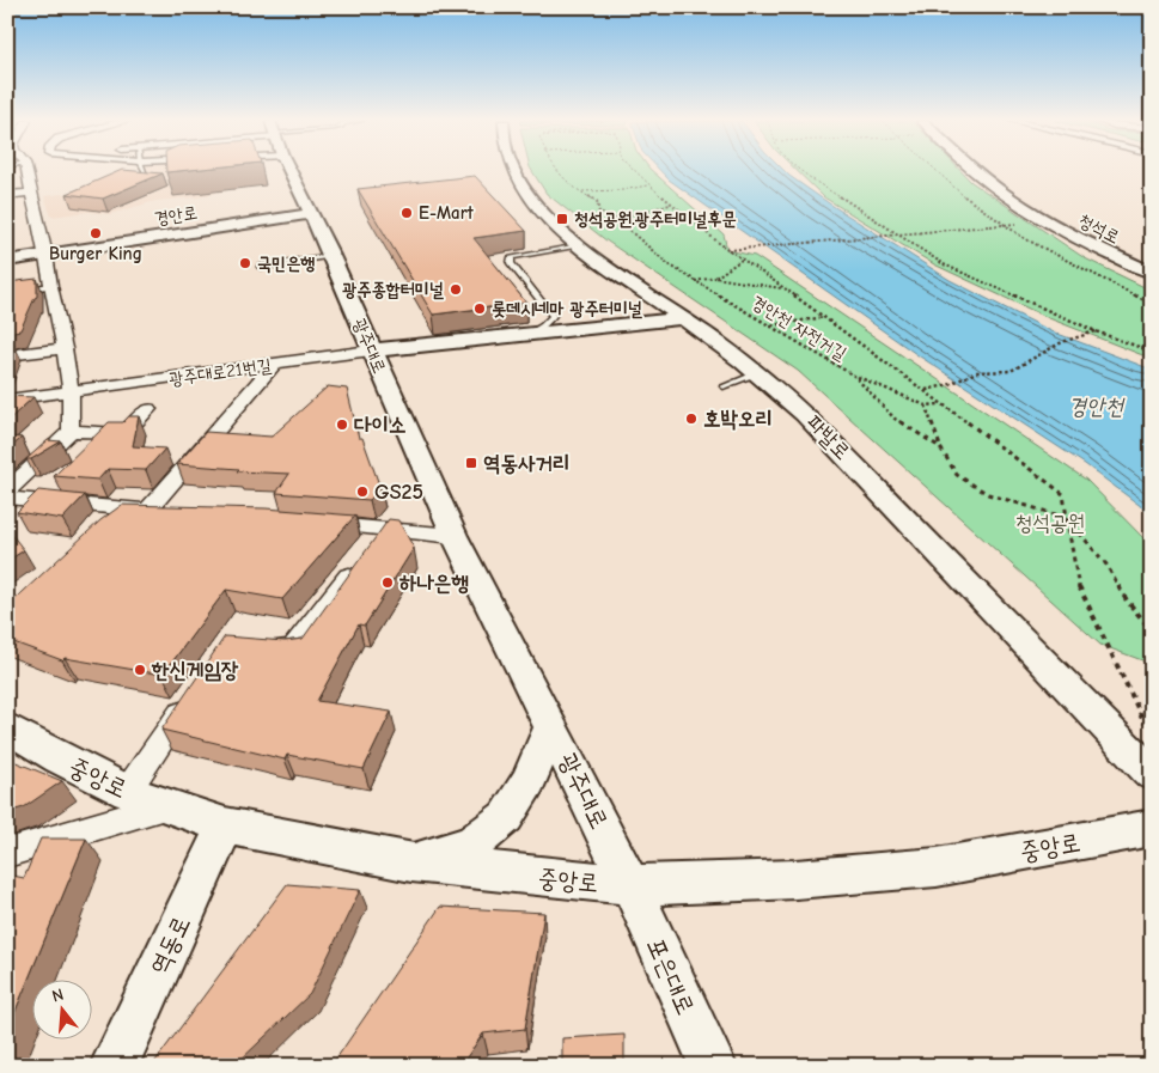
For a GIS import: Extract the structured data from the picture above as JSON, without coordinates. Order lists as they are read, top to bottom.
{
  "streets": {
    "street": [
      "경안로",
      "청석로",
      "광주대로",
      "광주대로21번길",
      "파발로",
      "중앙로",
      "역동로",
      "포은대로"
    ],
    "path": ["경안천 자전거길"]
  },
  "crossings": [
    ["경안로", "광주대로"],
    ["광주대로", "광주대로21번길"],
    ["광주대로", "중앙로"],
    ["광주대로", "포은대로"],
    ["중앙로", "역동로"],
    ["중앙로", "포은대로"]
  ],
  "water": ["경안천"],
  "parks": ["청석공원"],
  "places": {
    "other": [
      "E-Mart",
      "Burger King",
      "국민은행",
      "광주종합터미널",
      "롯데시네마 광주터미널",
      "호박오리",
      "다이소",
      "GS25",
      "하나은행",
      "한신게임장"
    ],
    "transit": ["청석공원.광주터미널후문", "역동사거리"]
  },
  "north": "top"
}
